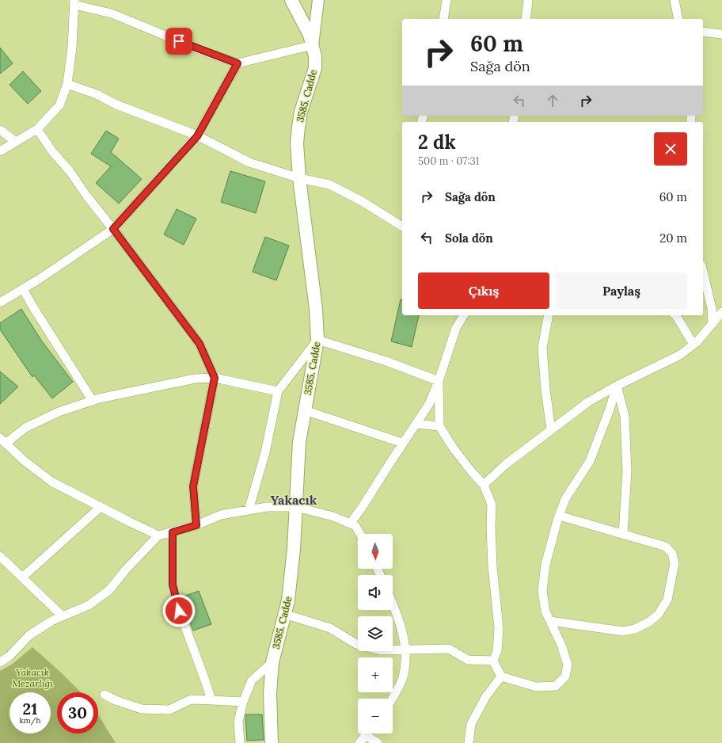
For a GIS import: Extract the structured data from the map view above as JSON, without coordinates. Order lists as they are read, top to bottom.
{
  "streets": {
    "main road": ["3585. Cadde"]
  },
  "districts": ["Yakacık"],
  "parks": ["Yakacık Mezarlığı"],
  "north": "bottom",
  "page": {
    "turn": ["60 m", "Sağa dön"],
    "heading": ["2 dk", "500 m · 07:31"],
    "list": [
      {
        "name": "Sağa dön",
        "value": "60 m"
      },
      {
        "name": "Sola dön",
        "value": "20 m"
      }
    ],
    "buttons": ["Çıkış", "Paylaş"],
    "map_buttons": ["+", "−"],
    "speed": "21 km/h",
    "limit": "30"
  }
}
